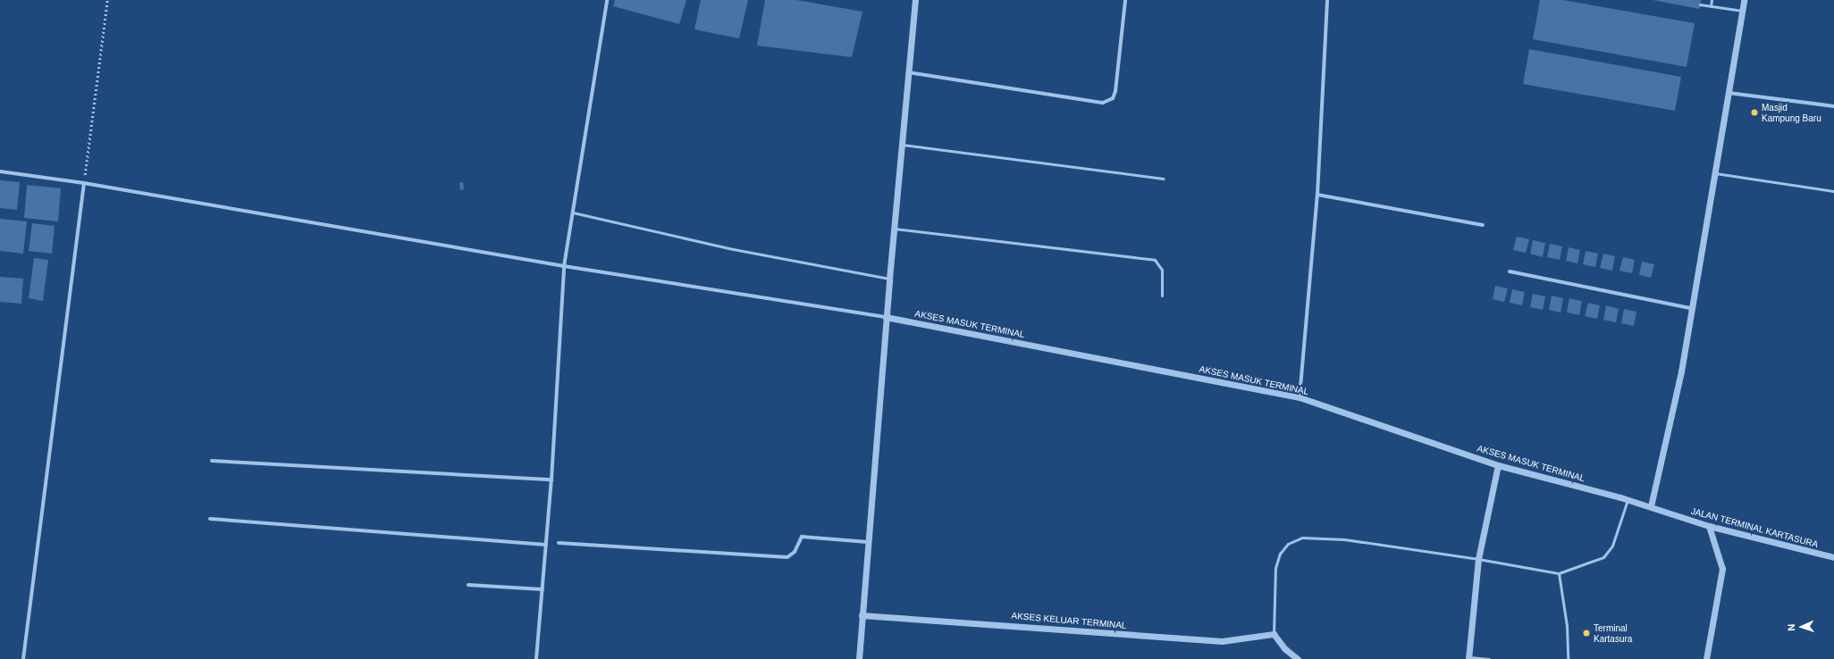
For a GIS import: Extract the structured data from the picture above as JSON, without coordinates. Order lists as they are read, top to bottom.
{
  "streets": {
    "street": ["AKSES MASUK TERMINAL", "JALAN TERMINAL KARTASURA", "AKSES KELUAR TERMINAL"]
  },
  "crossings": [
    ["AKSES MASUK TERMINAL", "JALAN TERMINAL KARTASURA"]
  ],
  "places": ["Masjid Kampung Baru", "Terminal Kartasura"],
  "north": "left"
}
